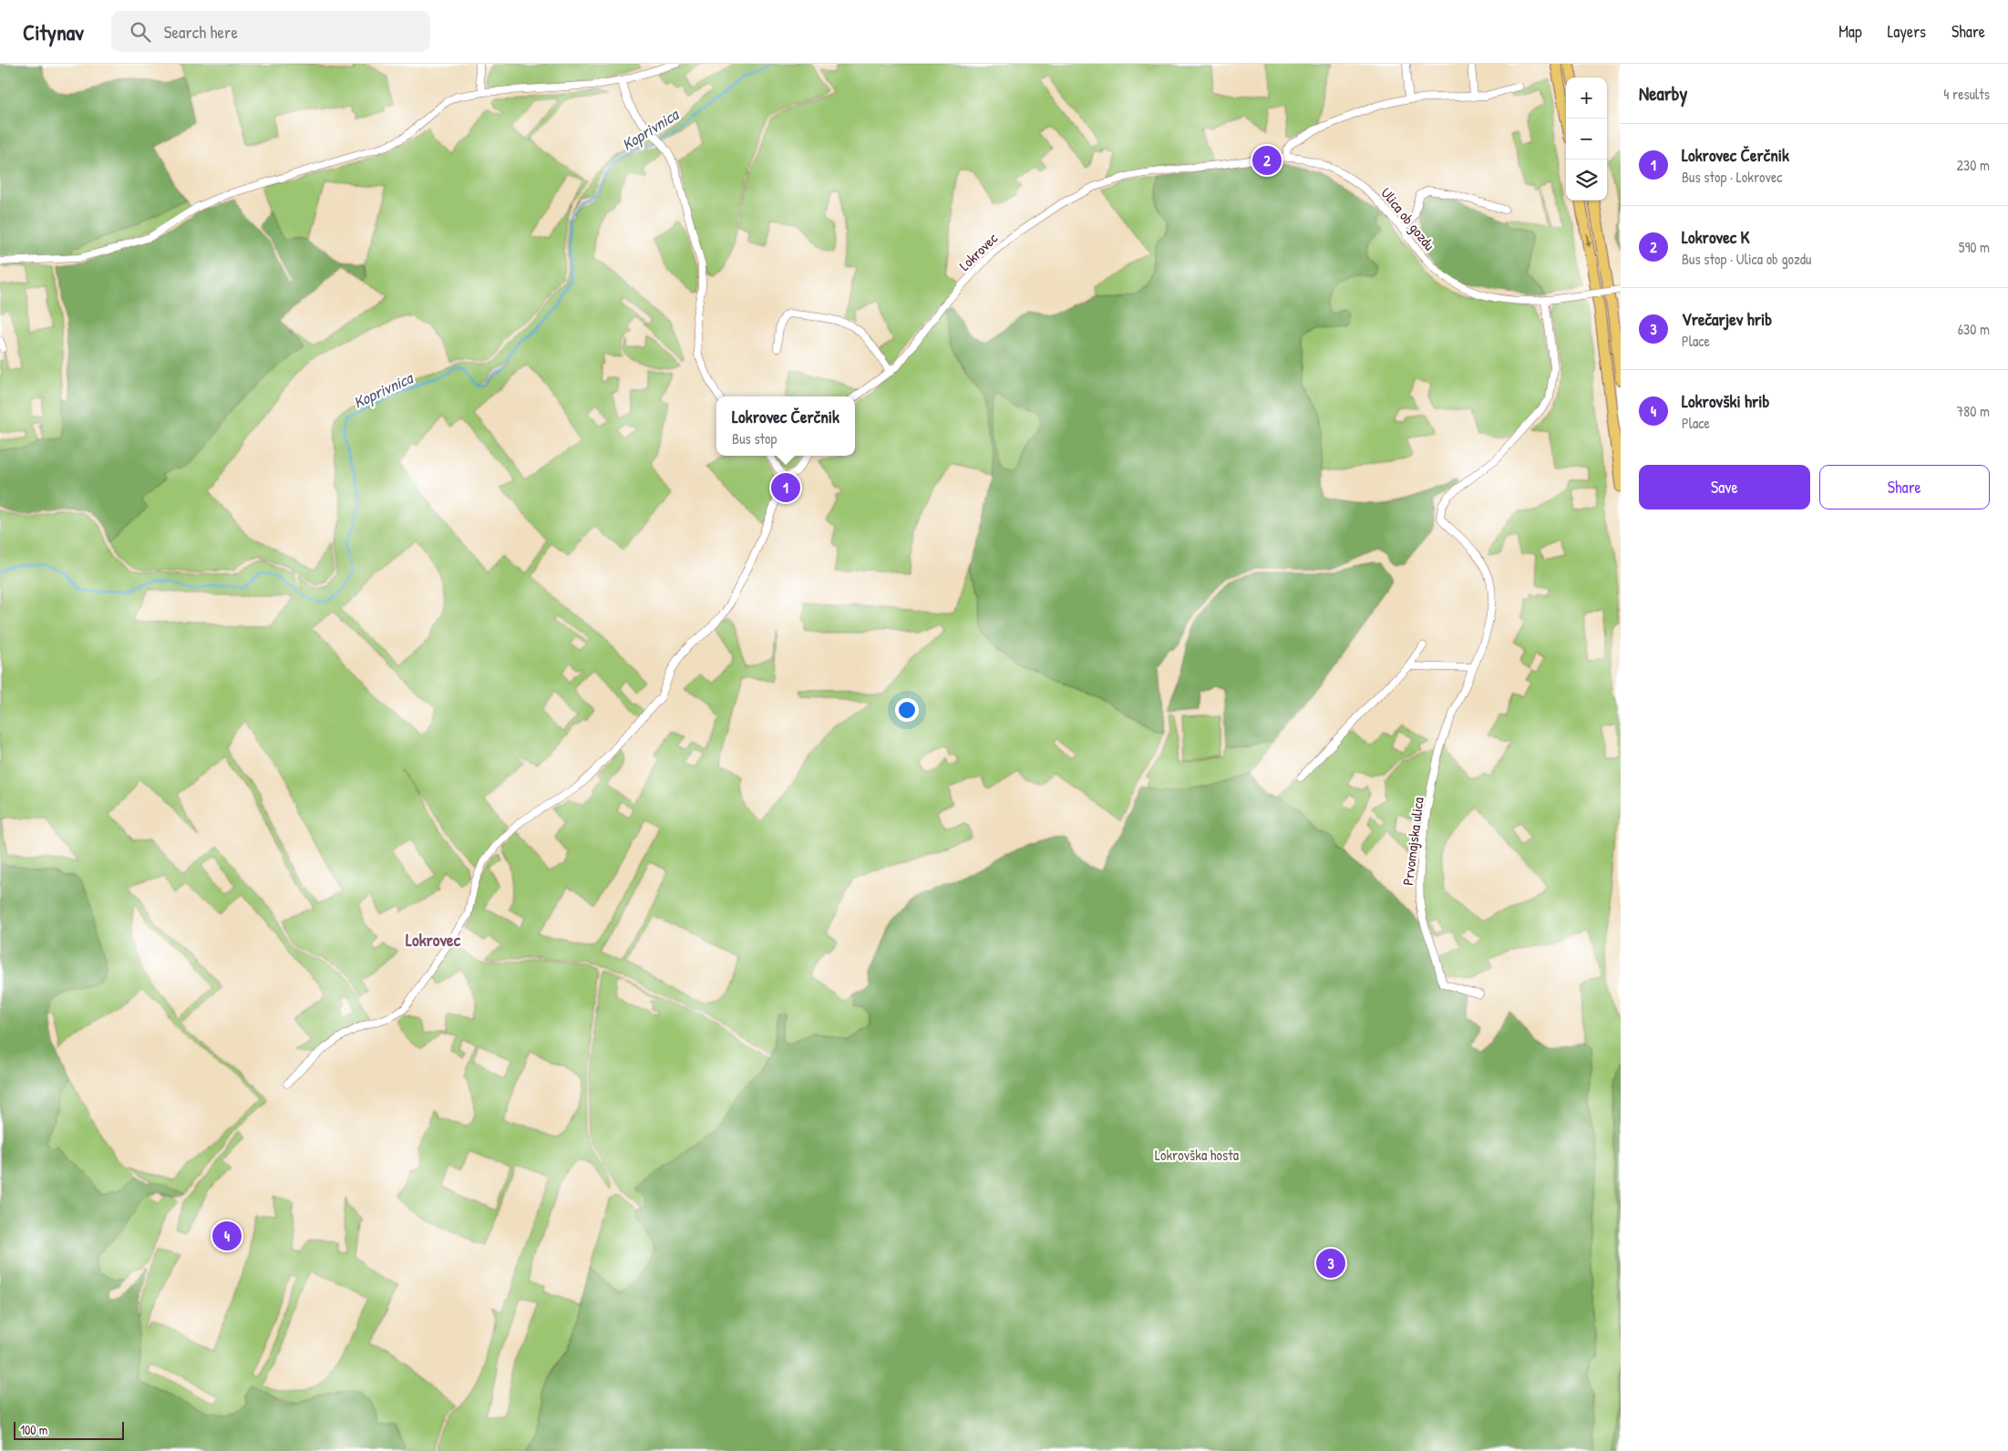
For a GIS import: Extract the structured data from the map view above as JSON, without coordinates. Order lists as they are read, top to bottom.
{
  "streets": {
    "street": ["Ulica ob gozdu", "Lokrovec", "Prvomajska ulica"]
  },
  "crossings": [
    ["Ulica ob gozdu", "Lokrovec"],
    ["Ulica ob gozdu", "Prvomajska ulica"]
  ],
  "districts": ["Lokrovec"],
  "water": ["Koprivnica"],
  "parks": ["Lokrovška hosta"],
  "scale_bar": "100 m",
  "page": {
    "header": "Citynav",
    "search": "Search here",
    "nav": ["Map", "Layers", "Share"],
    "heading": ["Nearby", "4 results"],
    "map_buttons": ["+", "−"],
    "list": [
      {
        "mark": "1",
        "name": "Lokrovec Čerčnik",
        "note": "Bus stop · Lokrovec",
        "value": "230 m"
      },
      {
        "mark": "2",
        "name": "Lokrovec K",
        "note": "Bus stop · Ulica ob gozdu",
        "value": "590 m"
      },
      {
        "mark": "3",
        "name": "Vrečarjev hrib",
        "note": "Place",
        "value": "630 m"
      },
      {
        "mark": "4",
        "name": "Lokrovški hrib",
        "note": "Place",
        "value": "780 m"
      }
    ],
    "pins": [
      "2",
      "1",
      "4",
      "3"
    ],
    "popup": ["Lokrovec Čerčnik", "Bus stop"],
    "buttons": ["Save", "Share"],
    "scale": "100 m"
  }
}
